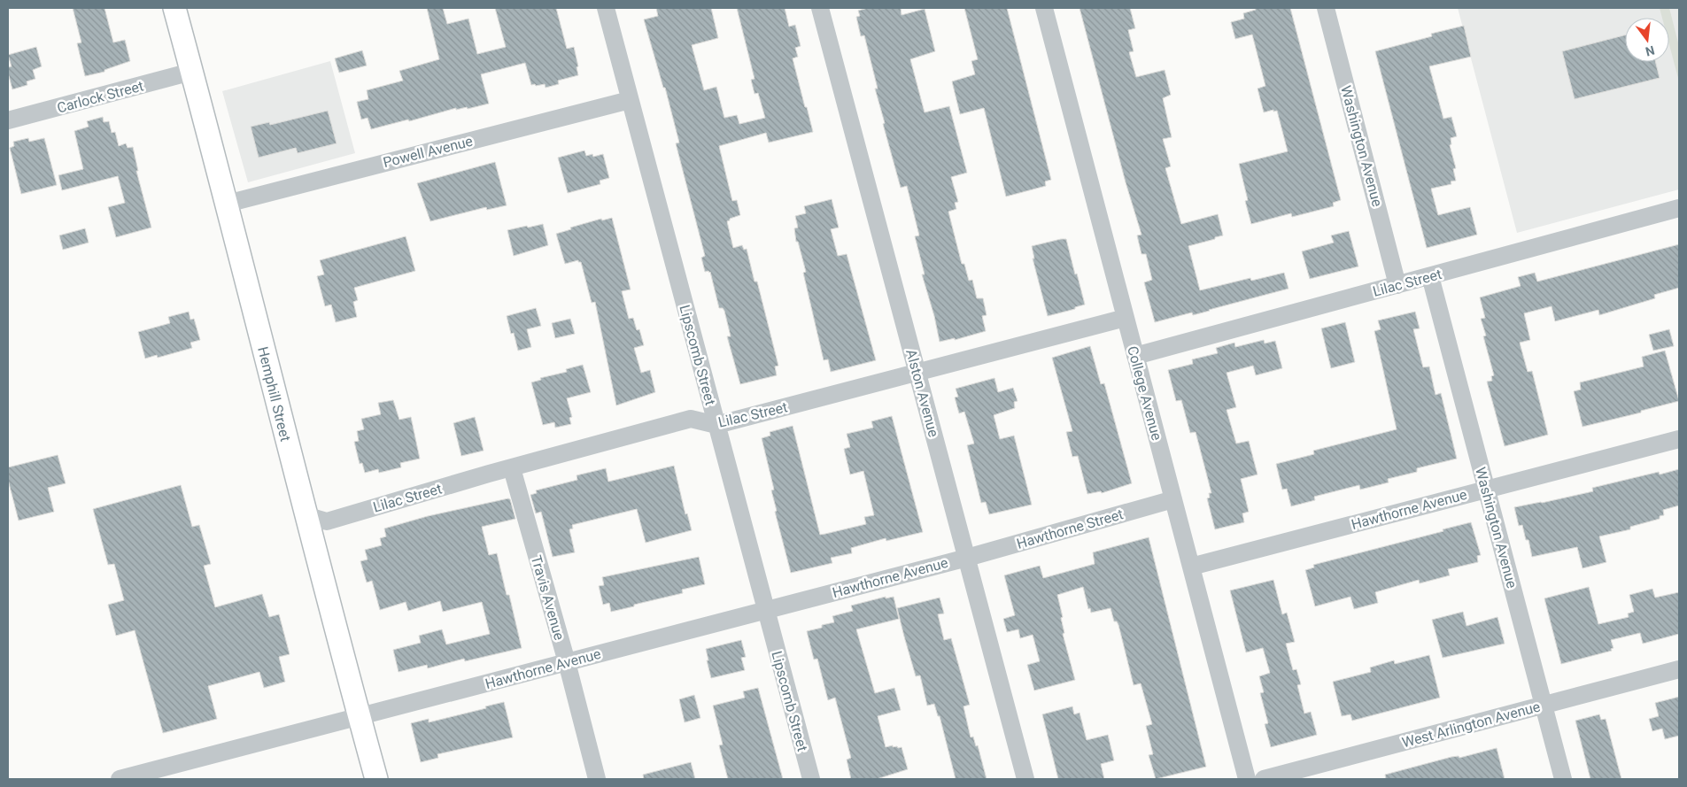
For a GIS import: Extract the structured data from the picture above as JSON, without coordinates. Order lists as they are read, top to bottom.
{
  "streets": {
    "main road": ["Hemphill Street"],
    "street": [
      "Carlock Street",
      "Washington Avenue",
      "Powell Avenue",
      "Lilac Street",
      "Lipscomb Street",
      "Alston Avenue",
      "College Avenue",
      "Hawthorne Avenue",
      "Hawthorne Street",
      "Travis Avenue",
      "West Arlington Avenue"
    ]
  },
  "crossings": [
    ["Carlock Street", "Hemphill Street"],
    ["Washington Avenue", "Lilac Street"],
    ["Washington Avenue", "Hawthorne Avenue"],
    ["Washington Avenue", "West Arlington Avenue"],
    ["Powell Avenue", "Lipscomb Street"],
    ["Powell Avenue", "Hemphill Street"],
    ["Lilac Street", "Lipscomb Street"],
    ["Lilac Street", "Alston Avenue"],
    ["Lilac Street", "College Avenue"],
    ["Lilac Street", "Hemphill Street"],
    ["Lilac Street", "Travis Avenue"],
    ["Lipscomb Street", "Hawthorne Avenue"],
    ["Alston Avenue", "Hawthorne Avenue"],
    ["Alston Avenue", "Hawthorne Street"],
    ["College Avenue", "Hawthorne Avenue"],
    ["College Avenue", "Hawthorne Street"],
    ["Hemphill Street", "Hawthorne Avenue"],
    ["Hawthorne Avenue", "Hawthorne Street"],
    ["Hawthorne Avenue", "Travis Avenue"]
  ],
  "north": "bottom"
}
